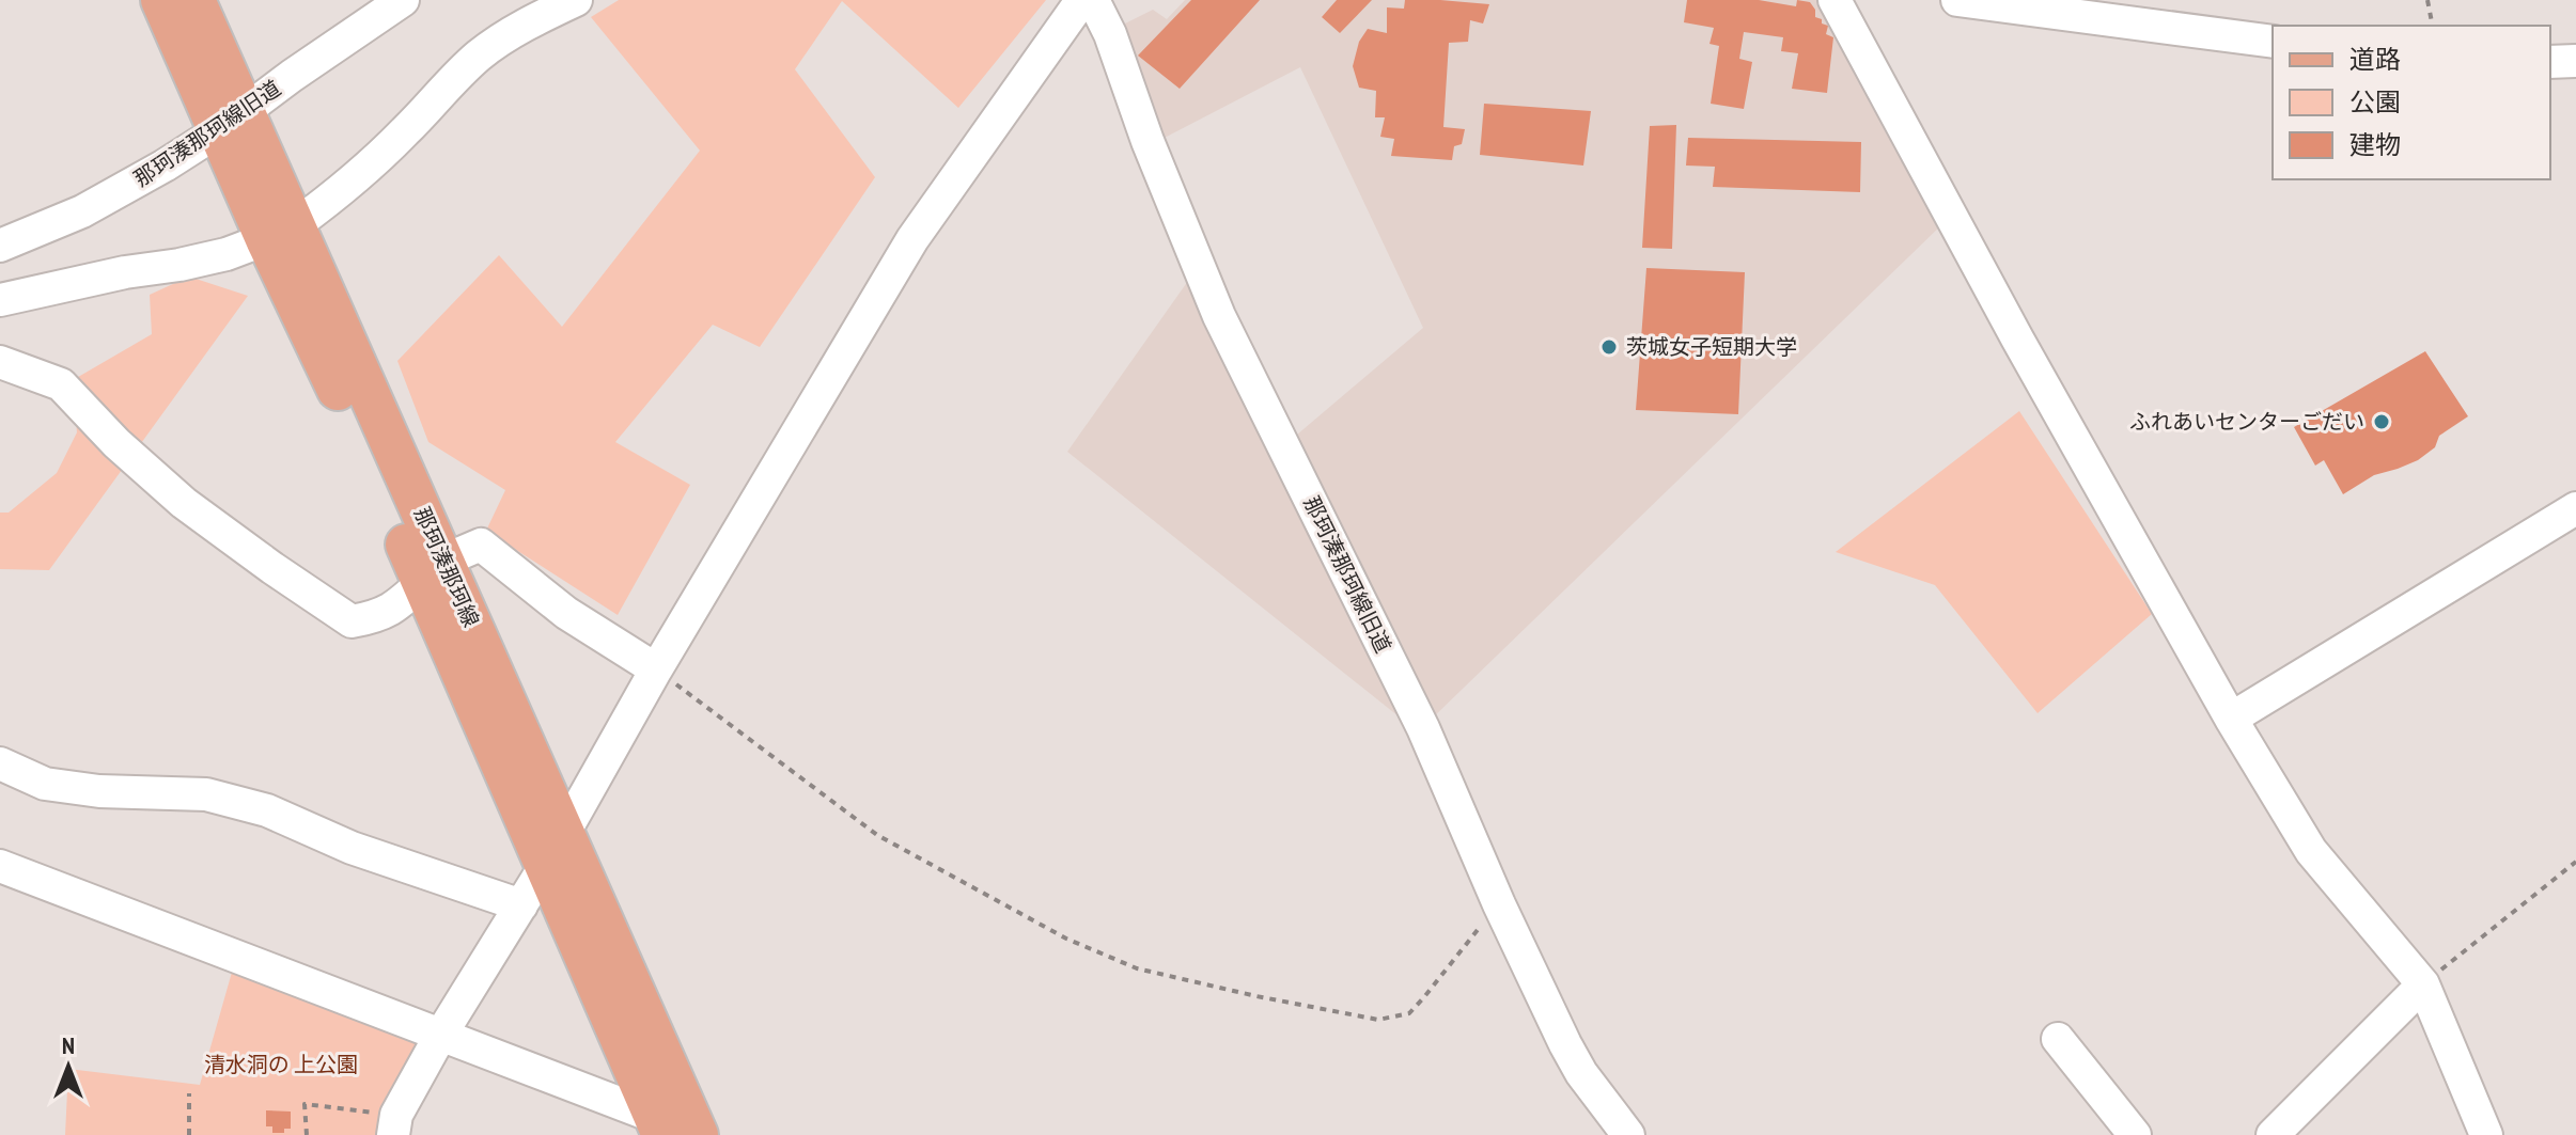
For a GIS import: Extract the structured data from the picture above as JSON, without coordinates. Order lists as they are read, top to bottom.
{
  "streets": {
    "main road": ["那珂湊那珂線"],
    "street": ["那珂湊那珂線旧道"]
  },
  "crossings": [
    ["那珂湊那珂線旧道", "那珂湊那珂線"]
  ],
  "parks": ["清水洞の 上公園"],
  "places": ["茨城女子短期大学", "ふれあいセンターごだい"],
  "legend": ["道路", "公園", "建物"],
  "north": "top"
}
